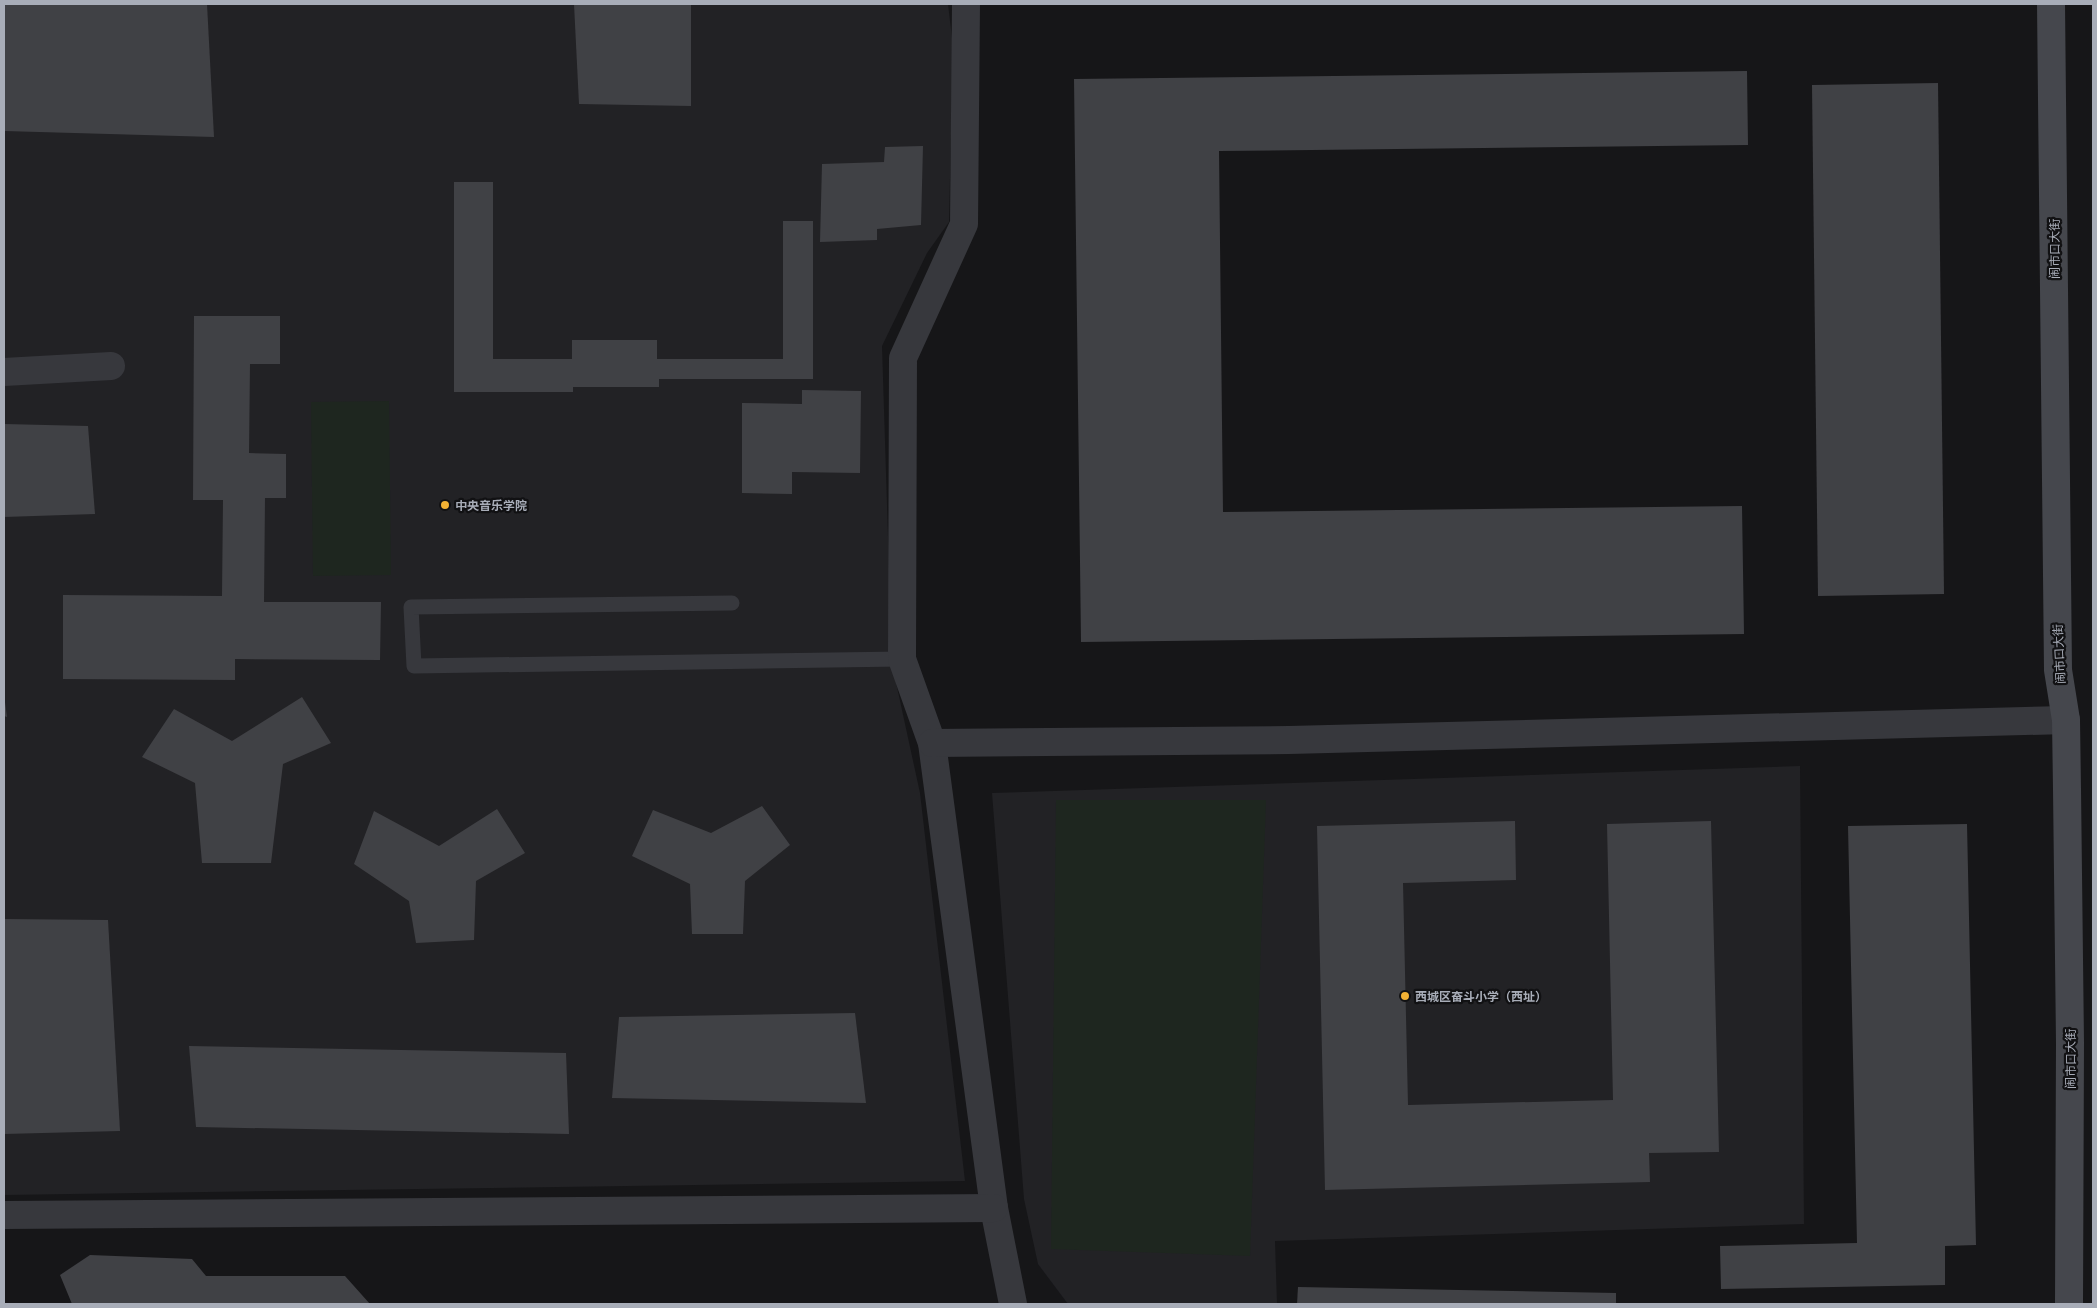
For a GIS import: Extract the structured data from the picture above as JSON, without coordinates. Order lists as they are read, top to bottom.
{
  "streets": {
    "main road": ["闹市口大街"]
  },
  "places": ["中央音乐学院", "西城区奋斗小学（西址）"]
}
